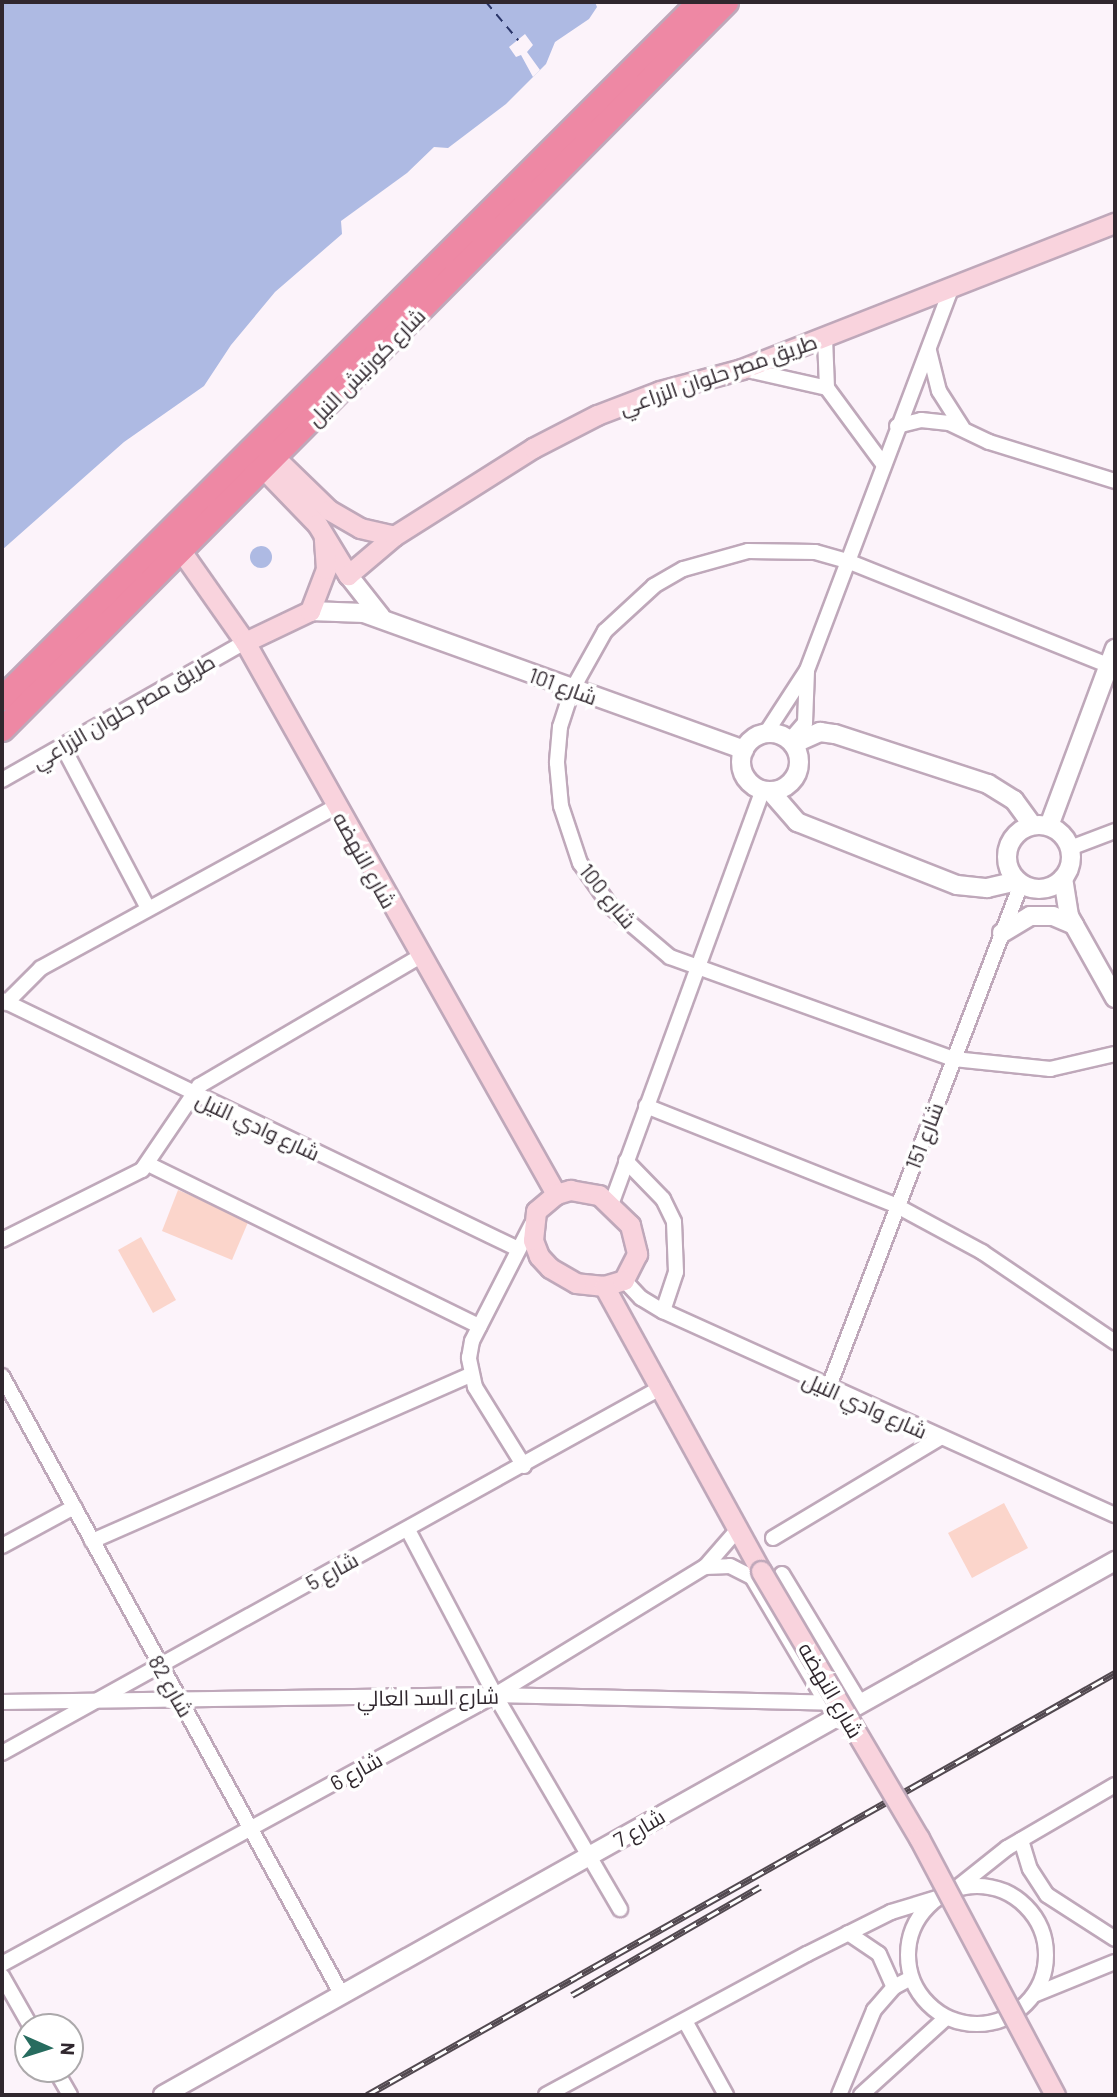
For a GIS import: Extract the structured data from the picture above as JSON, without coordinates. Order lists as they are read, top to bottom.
{
  "streets": {
    "highway": ["شارع كورنيش النيل"],
    "main road": ["طريق مصر حلوان الزراعي", "شارع النهضه"],
    "street": [
      "شارع 101",
      "شارع 100",
      "شارع وادي النيل",
      "شارع 151",
      "شارع 5",
      "شارع 82",
      "شارع السد العالي",
      "شارع 6",
      "شارع 7"
    ]
  },
  "crossings": [
    ["شارع كورنيش النيل", "شارع النهضه"],
    ["طريق مصر حلوان الزراعي", "شارع النهضه"],
    ["شارع 101", "شارع 100"],
    ["شارع النهضه", "شارع وادي النيل"],
    ["شارع النهضه", "شارع 5"],
    ["شارع النهضه", "شارع السد العالي"],
    ["شارع النهضه", "شارع 6"],
    ["شارع النهضه", "شارع 7"],
    ["شارع 100", "شارع 151"],
    ["شارع وادي النيل", "شارع 151"],
    ["شارع 5", "شارع 82"],
    ["شارع 5", "شارع السد العالي"],
    ["شارع 82", "شارع السد العالي"],
    ["شارع 82", "شارع 6"],
    ["شارع 82", "شارع 7"],
    ["شارع السد العالي", "شارع 6"],
    ["شارع السد العالي", "شارع 7"]
  ],
  "north": "right"
}
